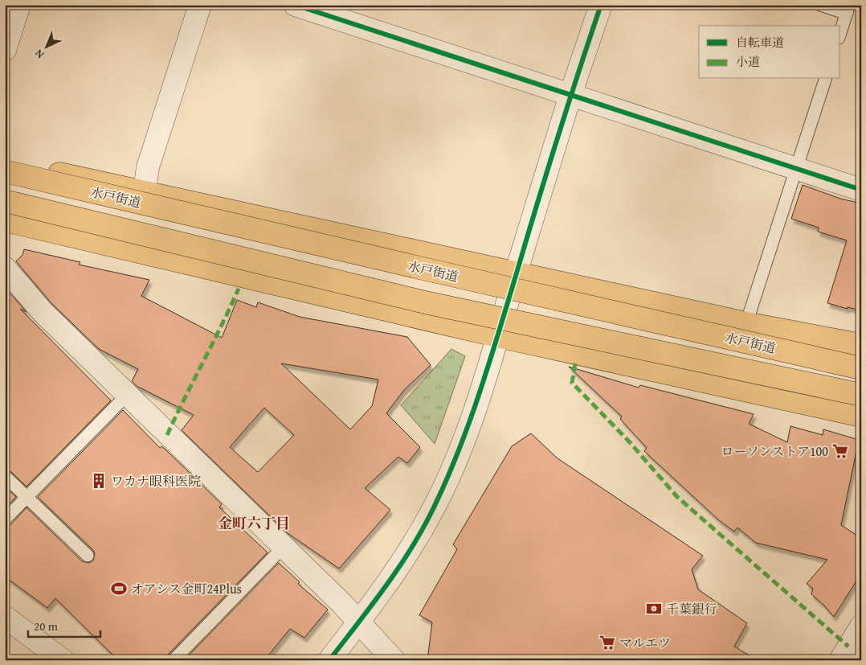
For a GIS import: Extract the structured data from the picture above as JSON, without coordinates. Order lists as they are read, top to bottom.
{
  "streets": {
    "highway": ["水戸街道"]
  },
  "districts": ["金町六丁目"],
  "places": {
    "supermarket": ["ローソンストア100", "マルエツ"],
    "building": ["ワカナ眼科医院"],
    "sports": ["オアシス金町24Plus"],
    "bank": ["千葉銀行"]
  },
  "legend": ["自転車道", "小道"],
  "scale_bar": "20 m",
  "north": "bottom left"
}
